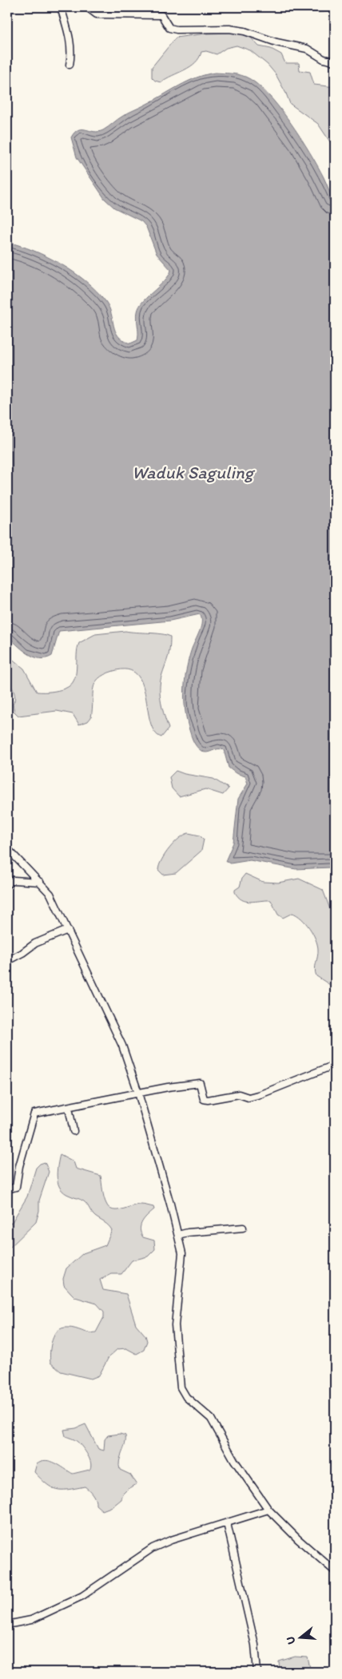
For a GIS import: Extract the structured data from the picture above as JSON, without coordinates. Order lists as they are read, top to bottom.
{
  "water": ["Waduk Saguling"],
  "north": "left"
}
